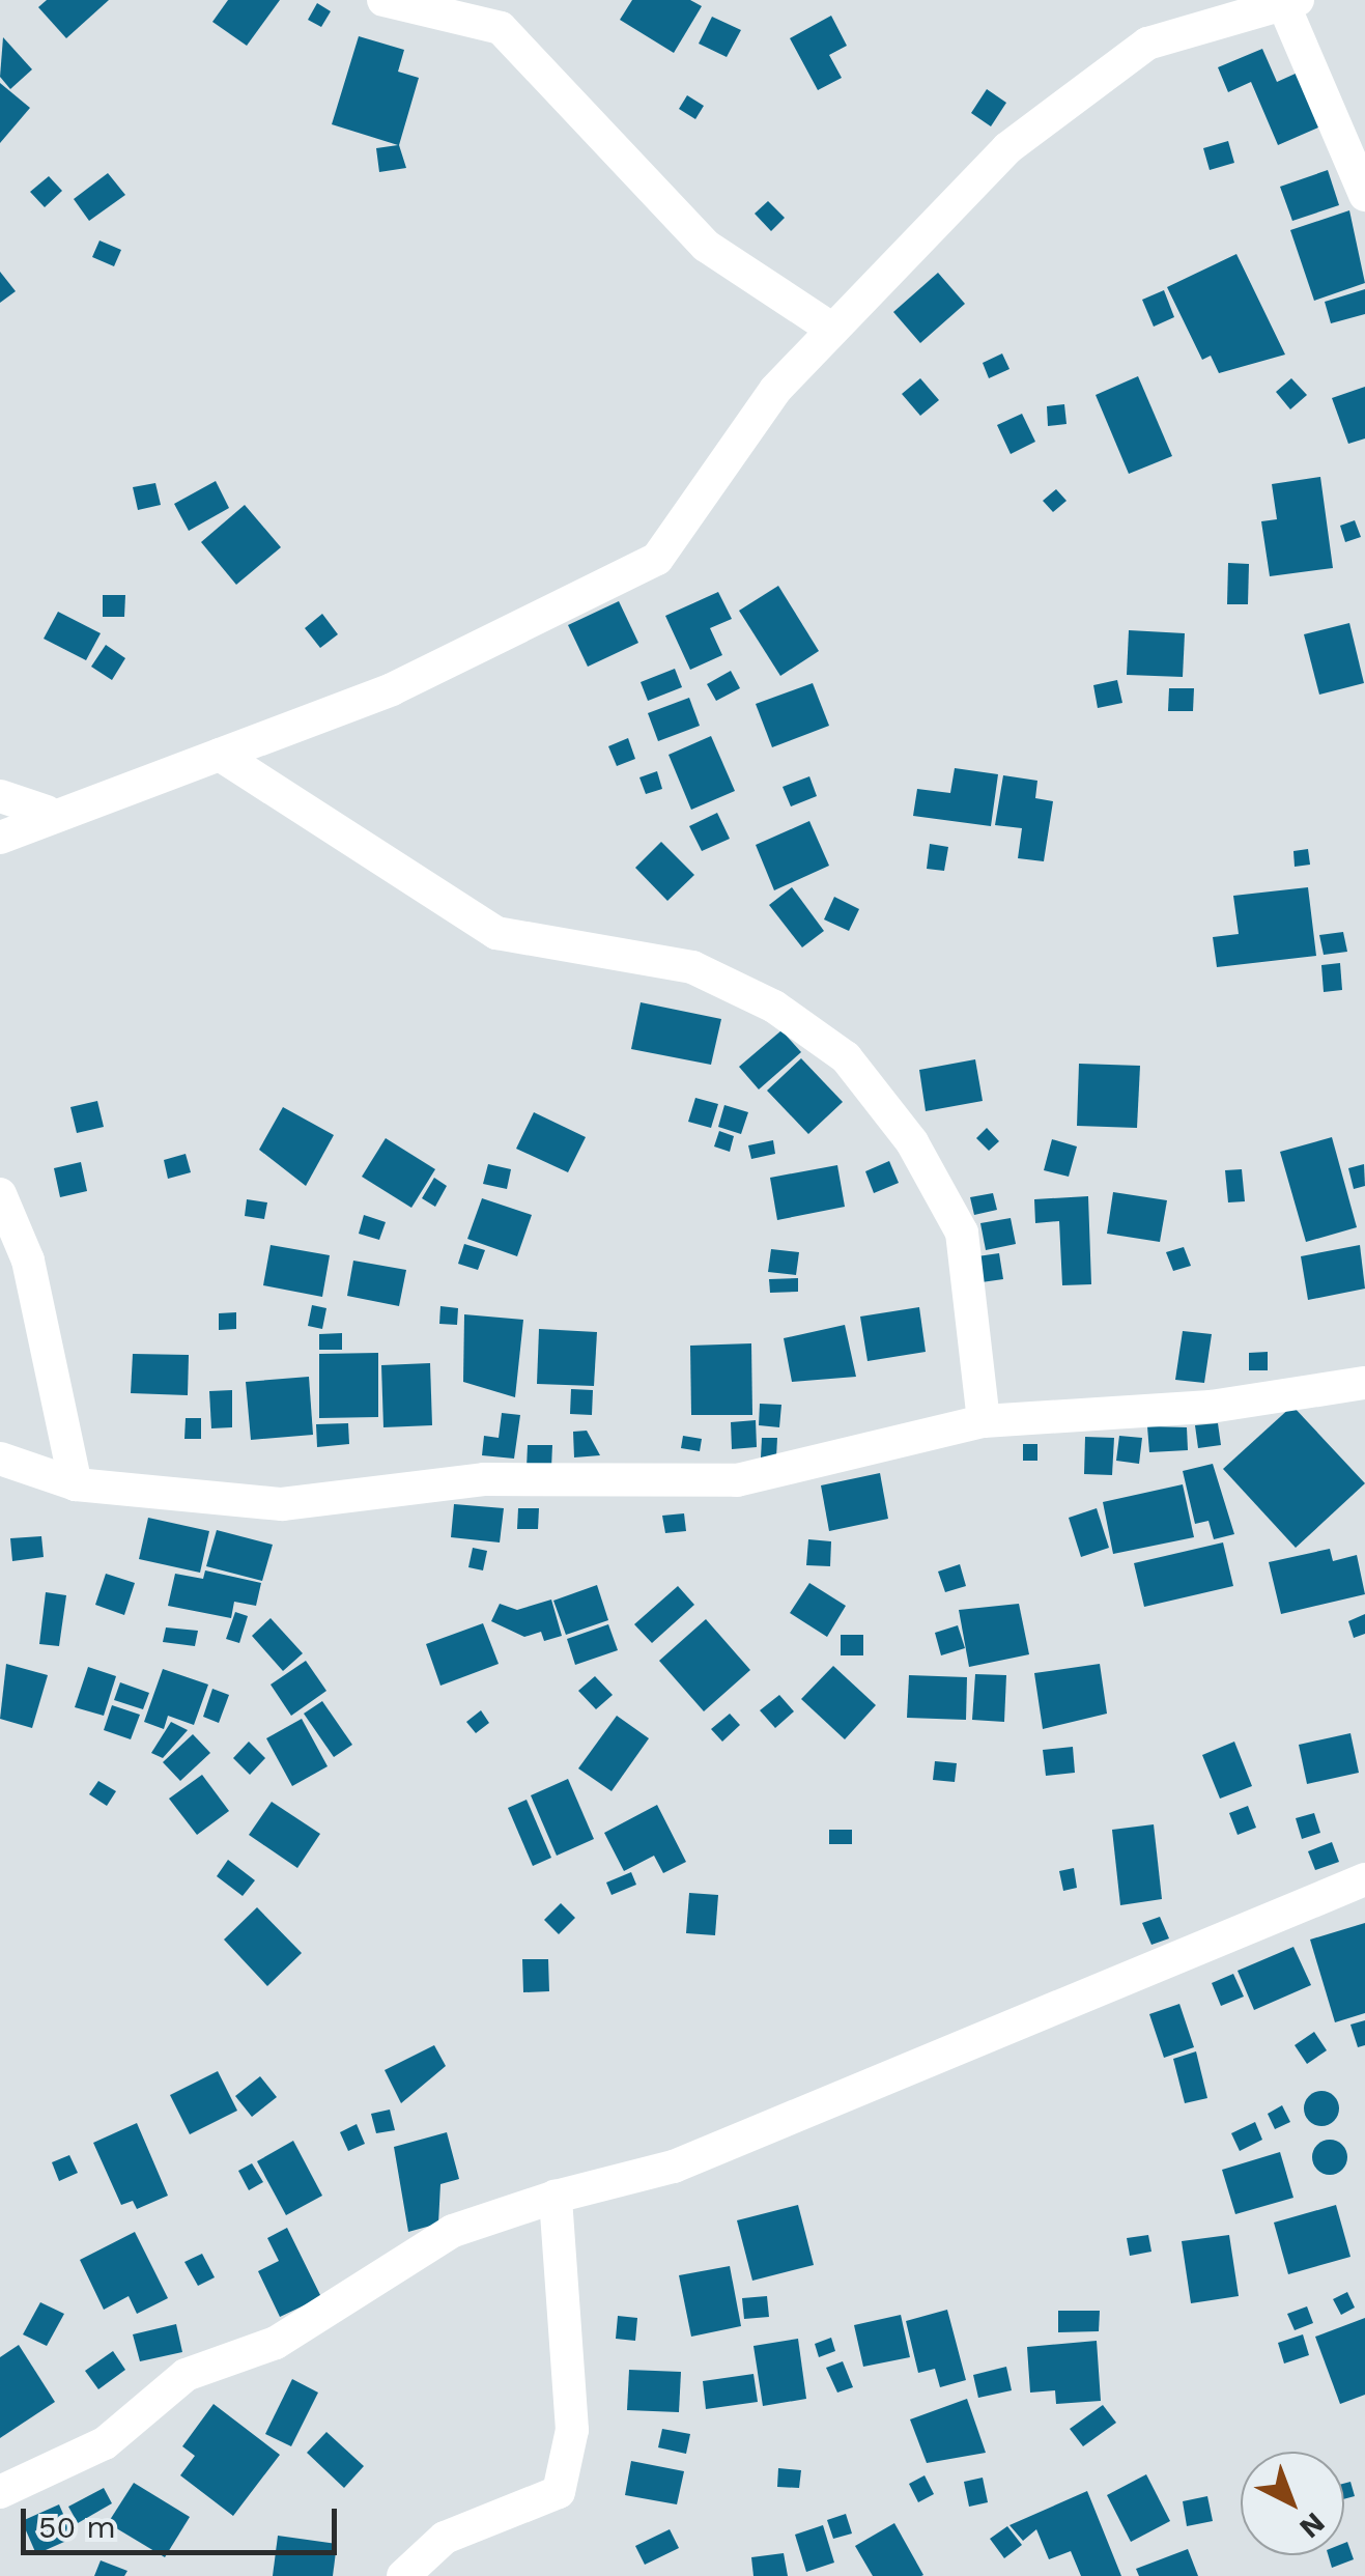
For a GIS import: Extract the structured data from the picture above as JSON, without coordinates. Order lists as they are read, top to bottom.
{
  "scale_bar": "50 m",
  "north": "bottom right"
}
